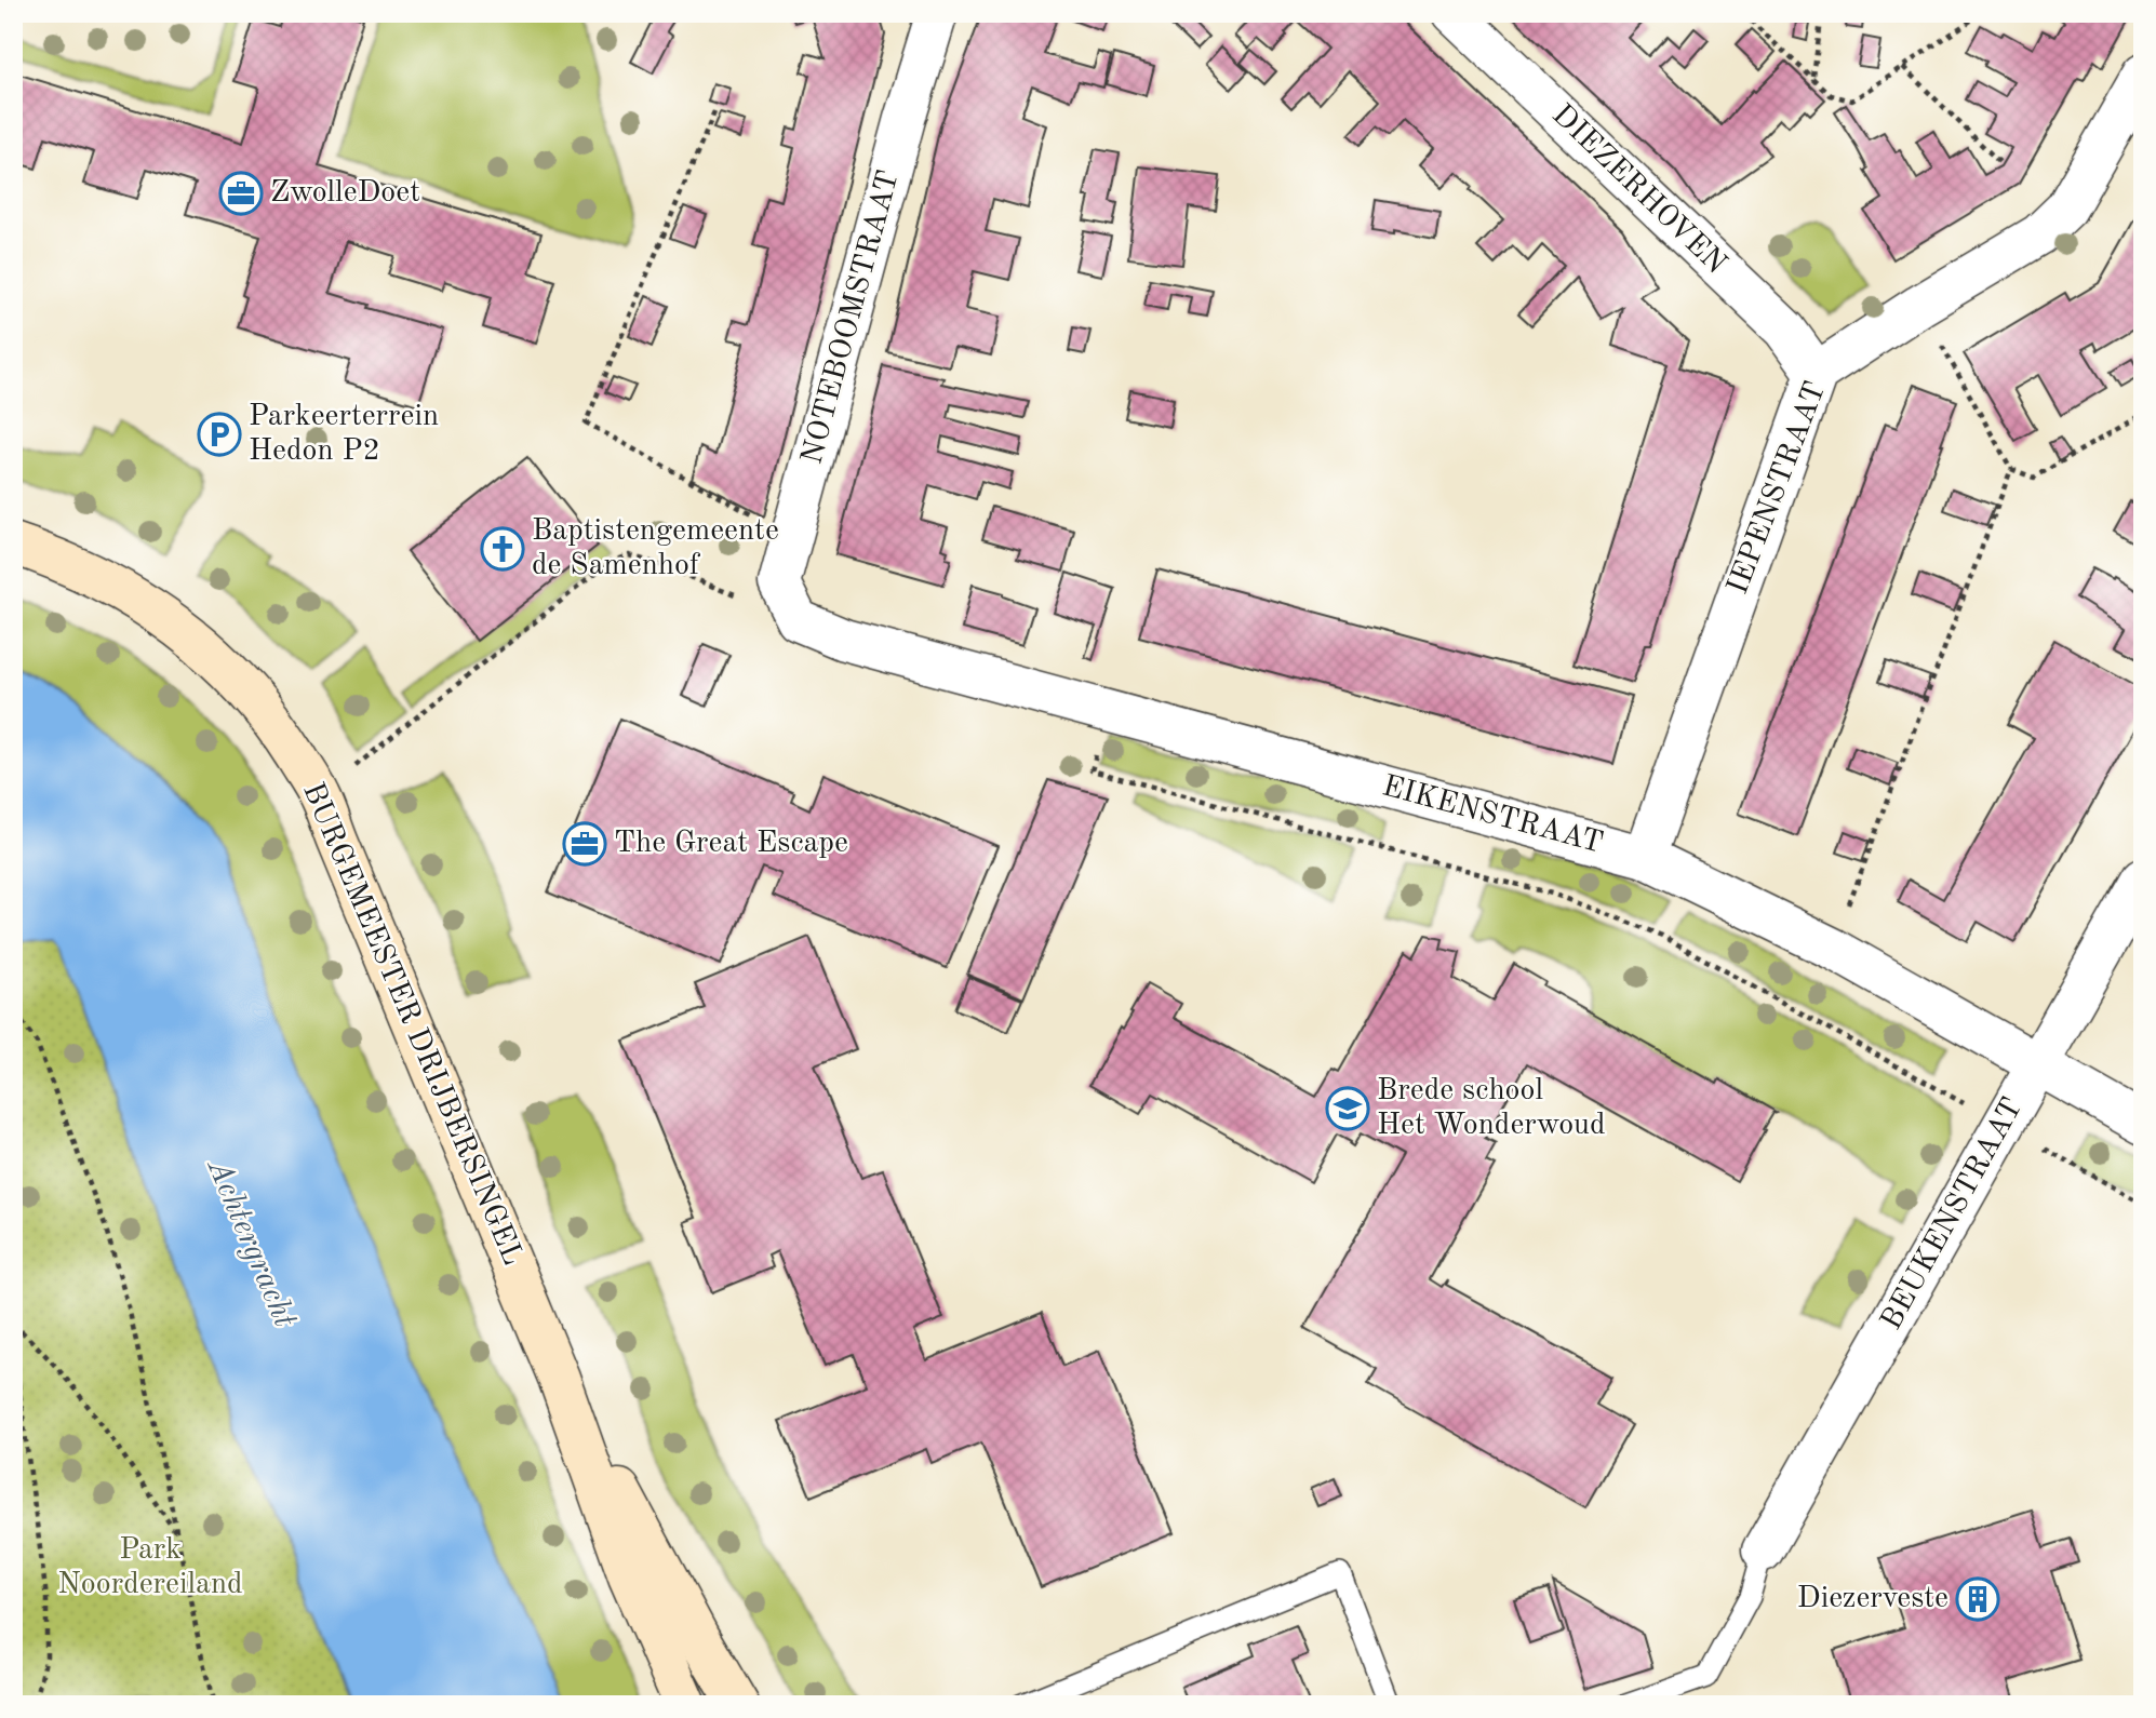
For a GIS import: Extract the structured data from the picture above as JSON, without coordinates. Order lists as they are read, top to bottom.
{
  "streets": {
    "main road": ["BURGEMEESTER DRIJBERSINGEL"],
    "street": [
      "DIEZERHOVEN",
      "NOTEBOOMSTRAAT",
      "IEPENSTRAAT",
      "EIKENSTRAAT",
      "BEUKENSTRAAT"
    ]
  },
  "crossings": [
    ["DIEZERHOVEN", "IEPENSTRAAT"],
    ["NOTEBOOMSTRAAT", "EIKENSTRAAT"],
    ["IEPENSTRAAT", "EIKENSTRAAT"],
    ["EIKENSTRAAT", "BEUKENSTRAAT"]
  ],
  "water": ["Achtergracht"],
  "parks": ["Park Noordereiland"],
  "places": {
    "office": ["ZwolleDoet", "The Great Escape"],
    "parking": ["Parkeerterrein Hedon P2"],
    "church": ["Baptistengemeente de Samenhof"],
    "school or university": ["Brede school Het Wonderwoud"],
    "building": ["Diezerveste"]
  }
}
